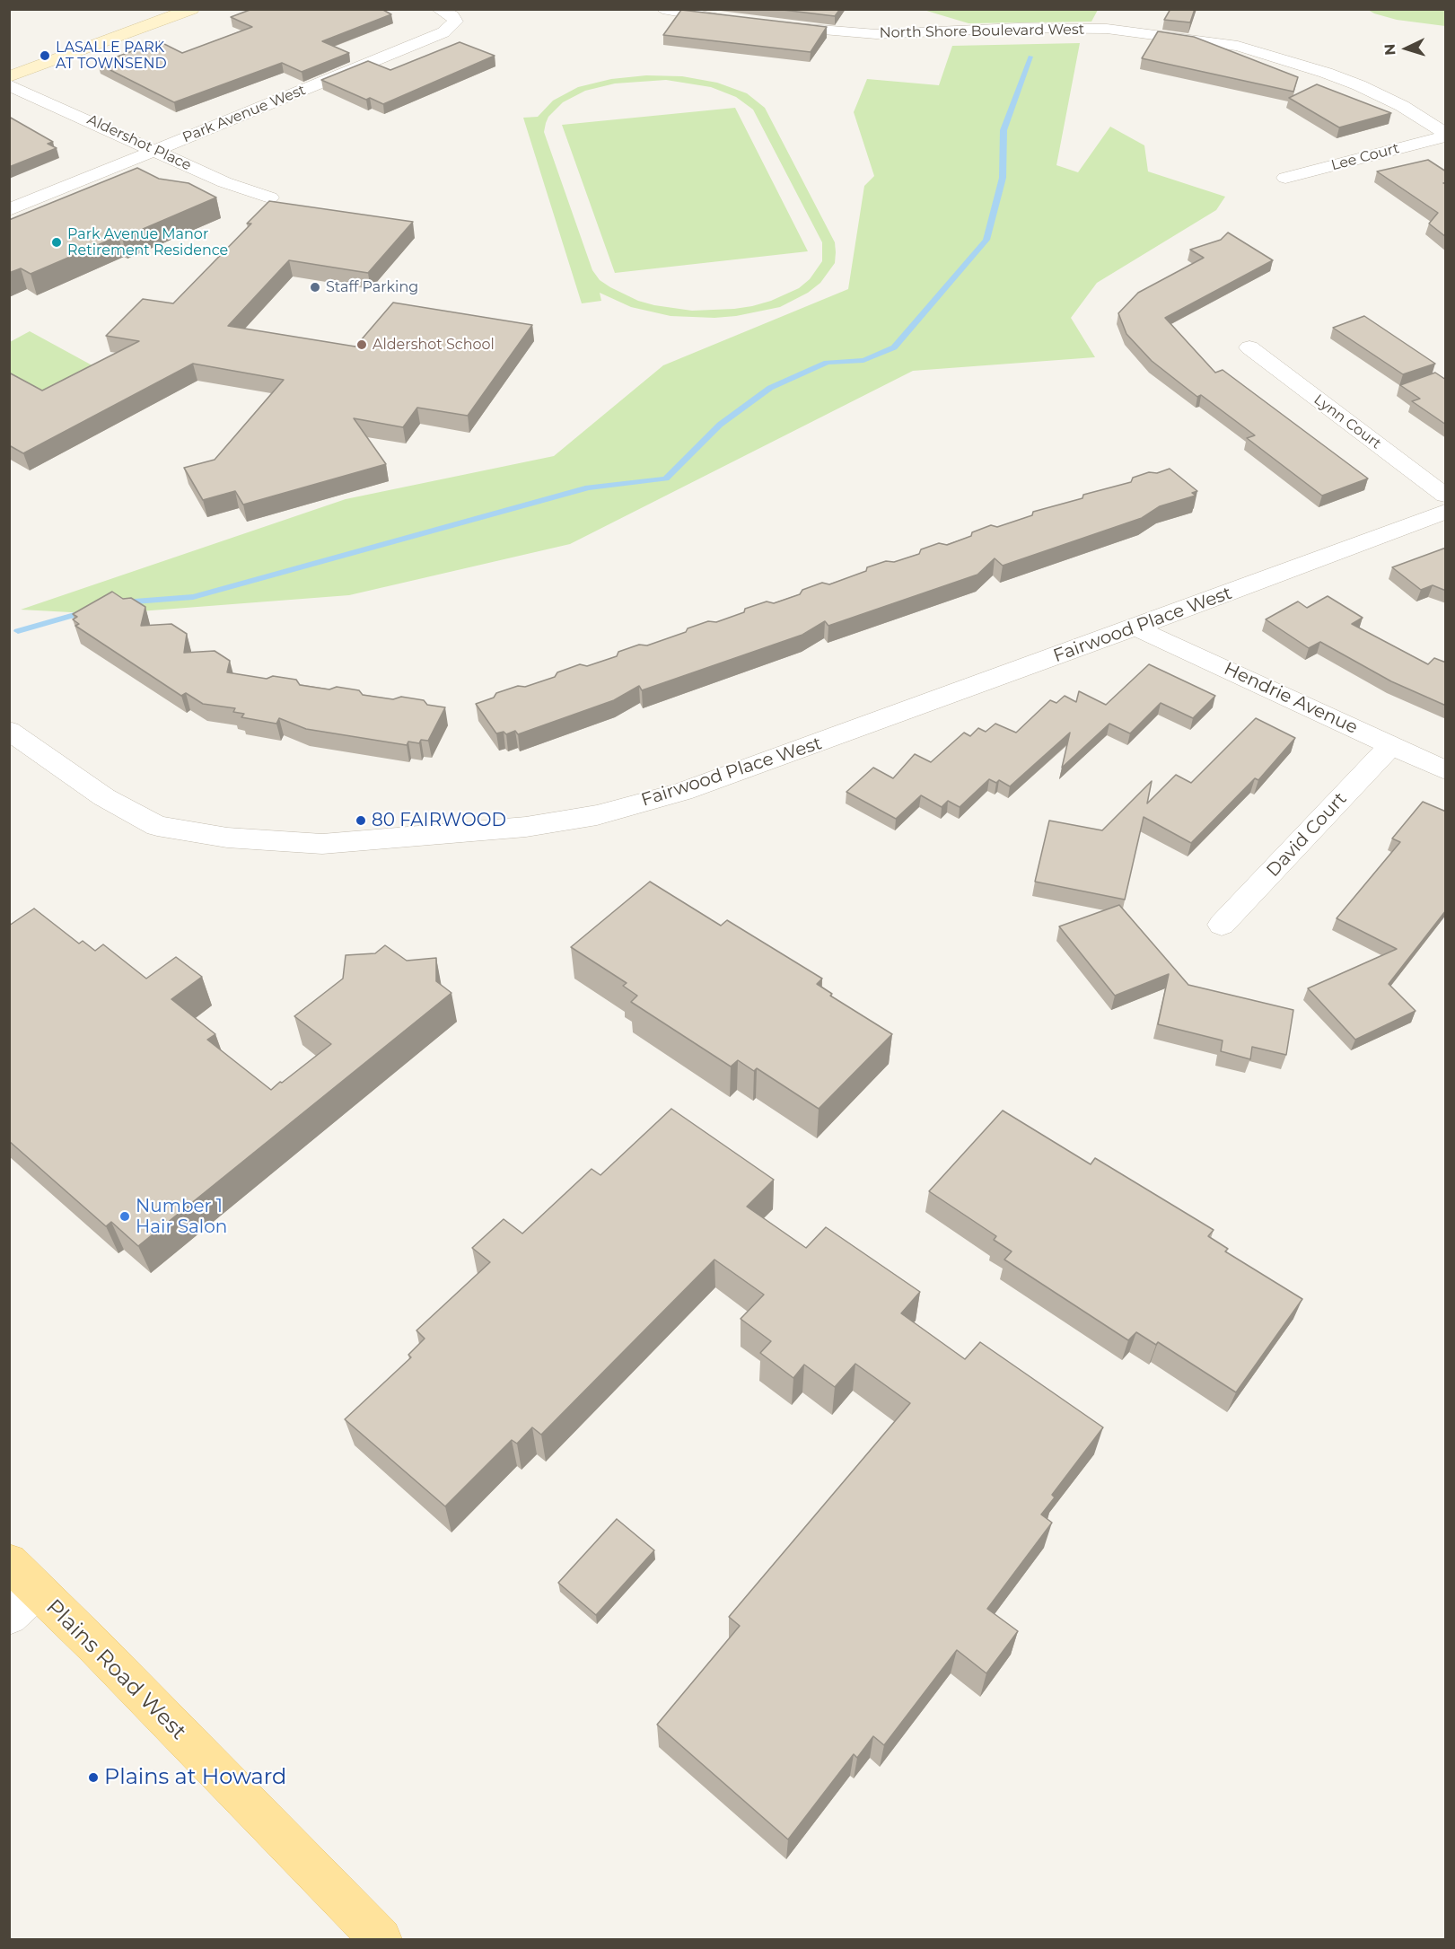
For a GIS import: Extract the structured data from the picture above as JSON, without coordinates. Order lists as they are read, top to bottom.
{
  "streets": {
    "main road": ["Plains Road West"],
    "street": [
      "North Shore Boulevard West",
      "Park Avenue West",
      "Aldershot Place",
      "Lee Court",
      "Lynn Court",
      "Fairwood Place West",
      "Hendrie Avenue",
      "David Court"
    ]
  },
  "crossings": [
    ["North Shore Boulevard West", "Lee Court"],
    ["Park Avenue West", "Aldershot Place"],
    ["Fairwood Place West", "Hendrie Avenue"],
    ["Hendrie Avenue", "David Court"]
  ],
  "places": [
    "LASALLE PARK AT TOWNSEND",
    "Park Avenue Manor Retirement Residence",
    "Staff Parking",
    "Aldershot School",
    "80 FAIRWOOD",
    "Number 1 Hair Salon",
    "Plains at Howard"
  ],
  "north": "left"
}
